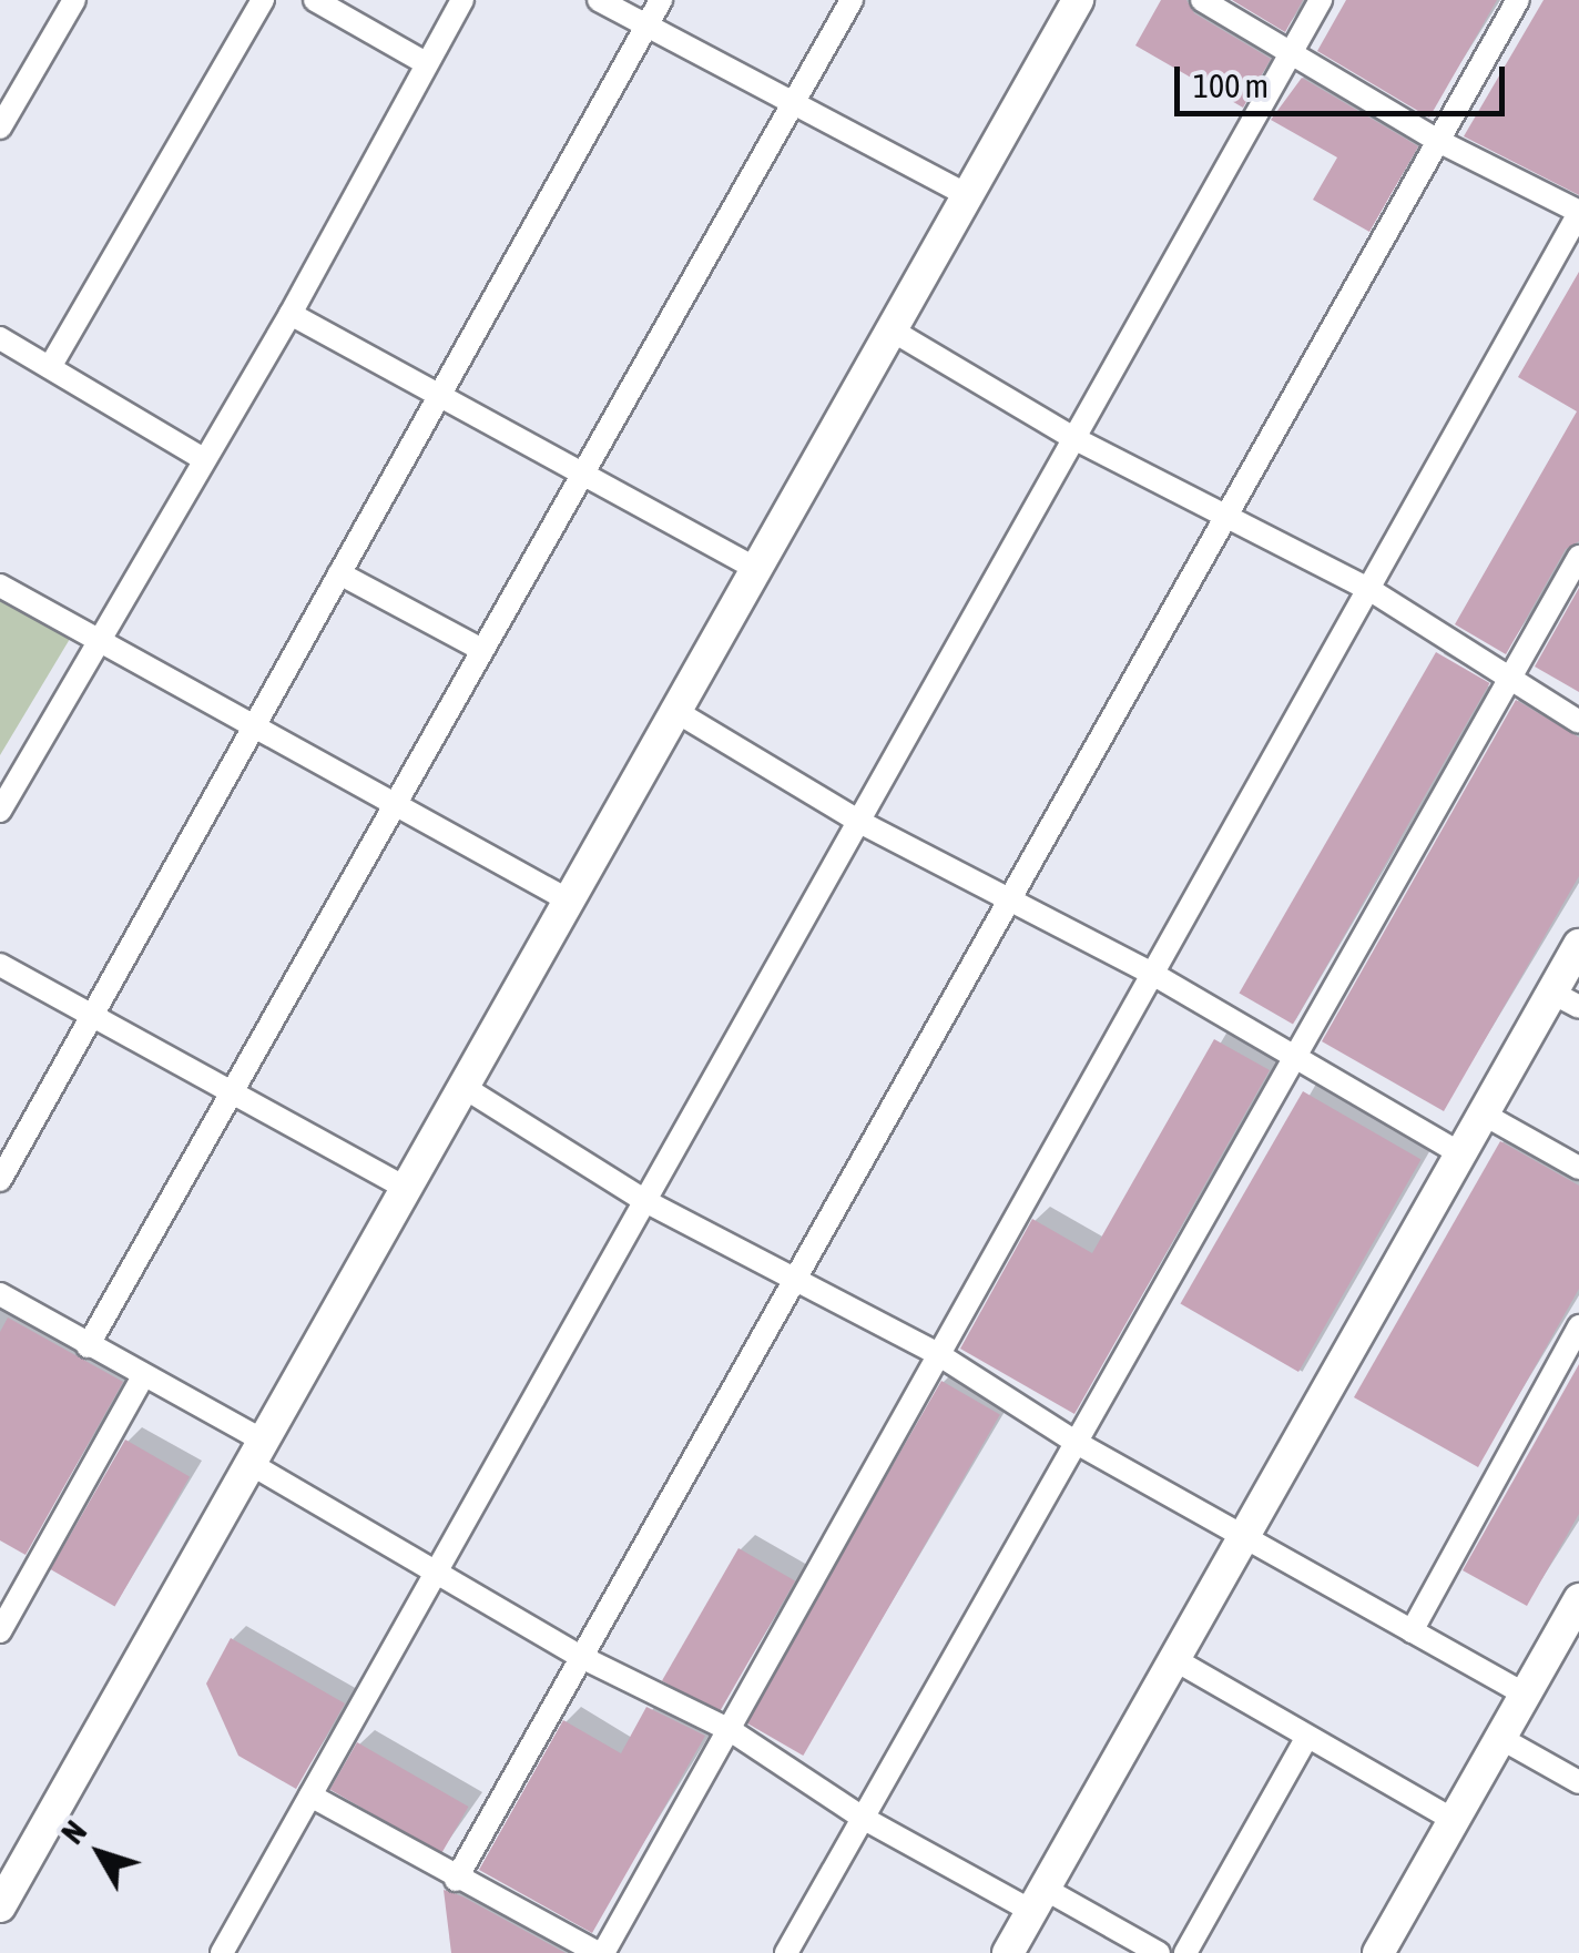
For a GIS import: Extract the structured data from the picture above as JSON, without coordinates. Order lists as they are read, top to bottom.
{
  "scale_bar": "100 m",
  "north": "top left"
}
